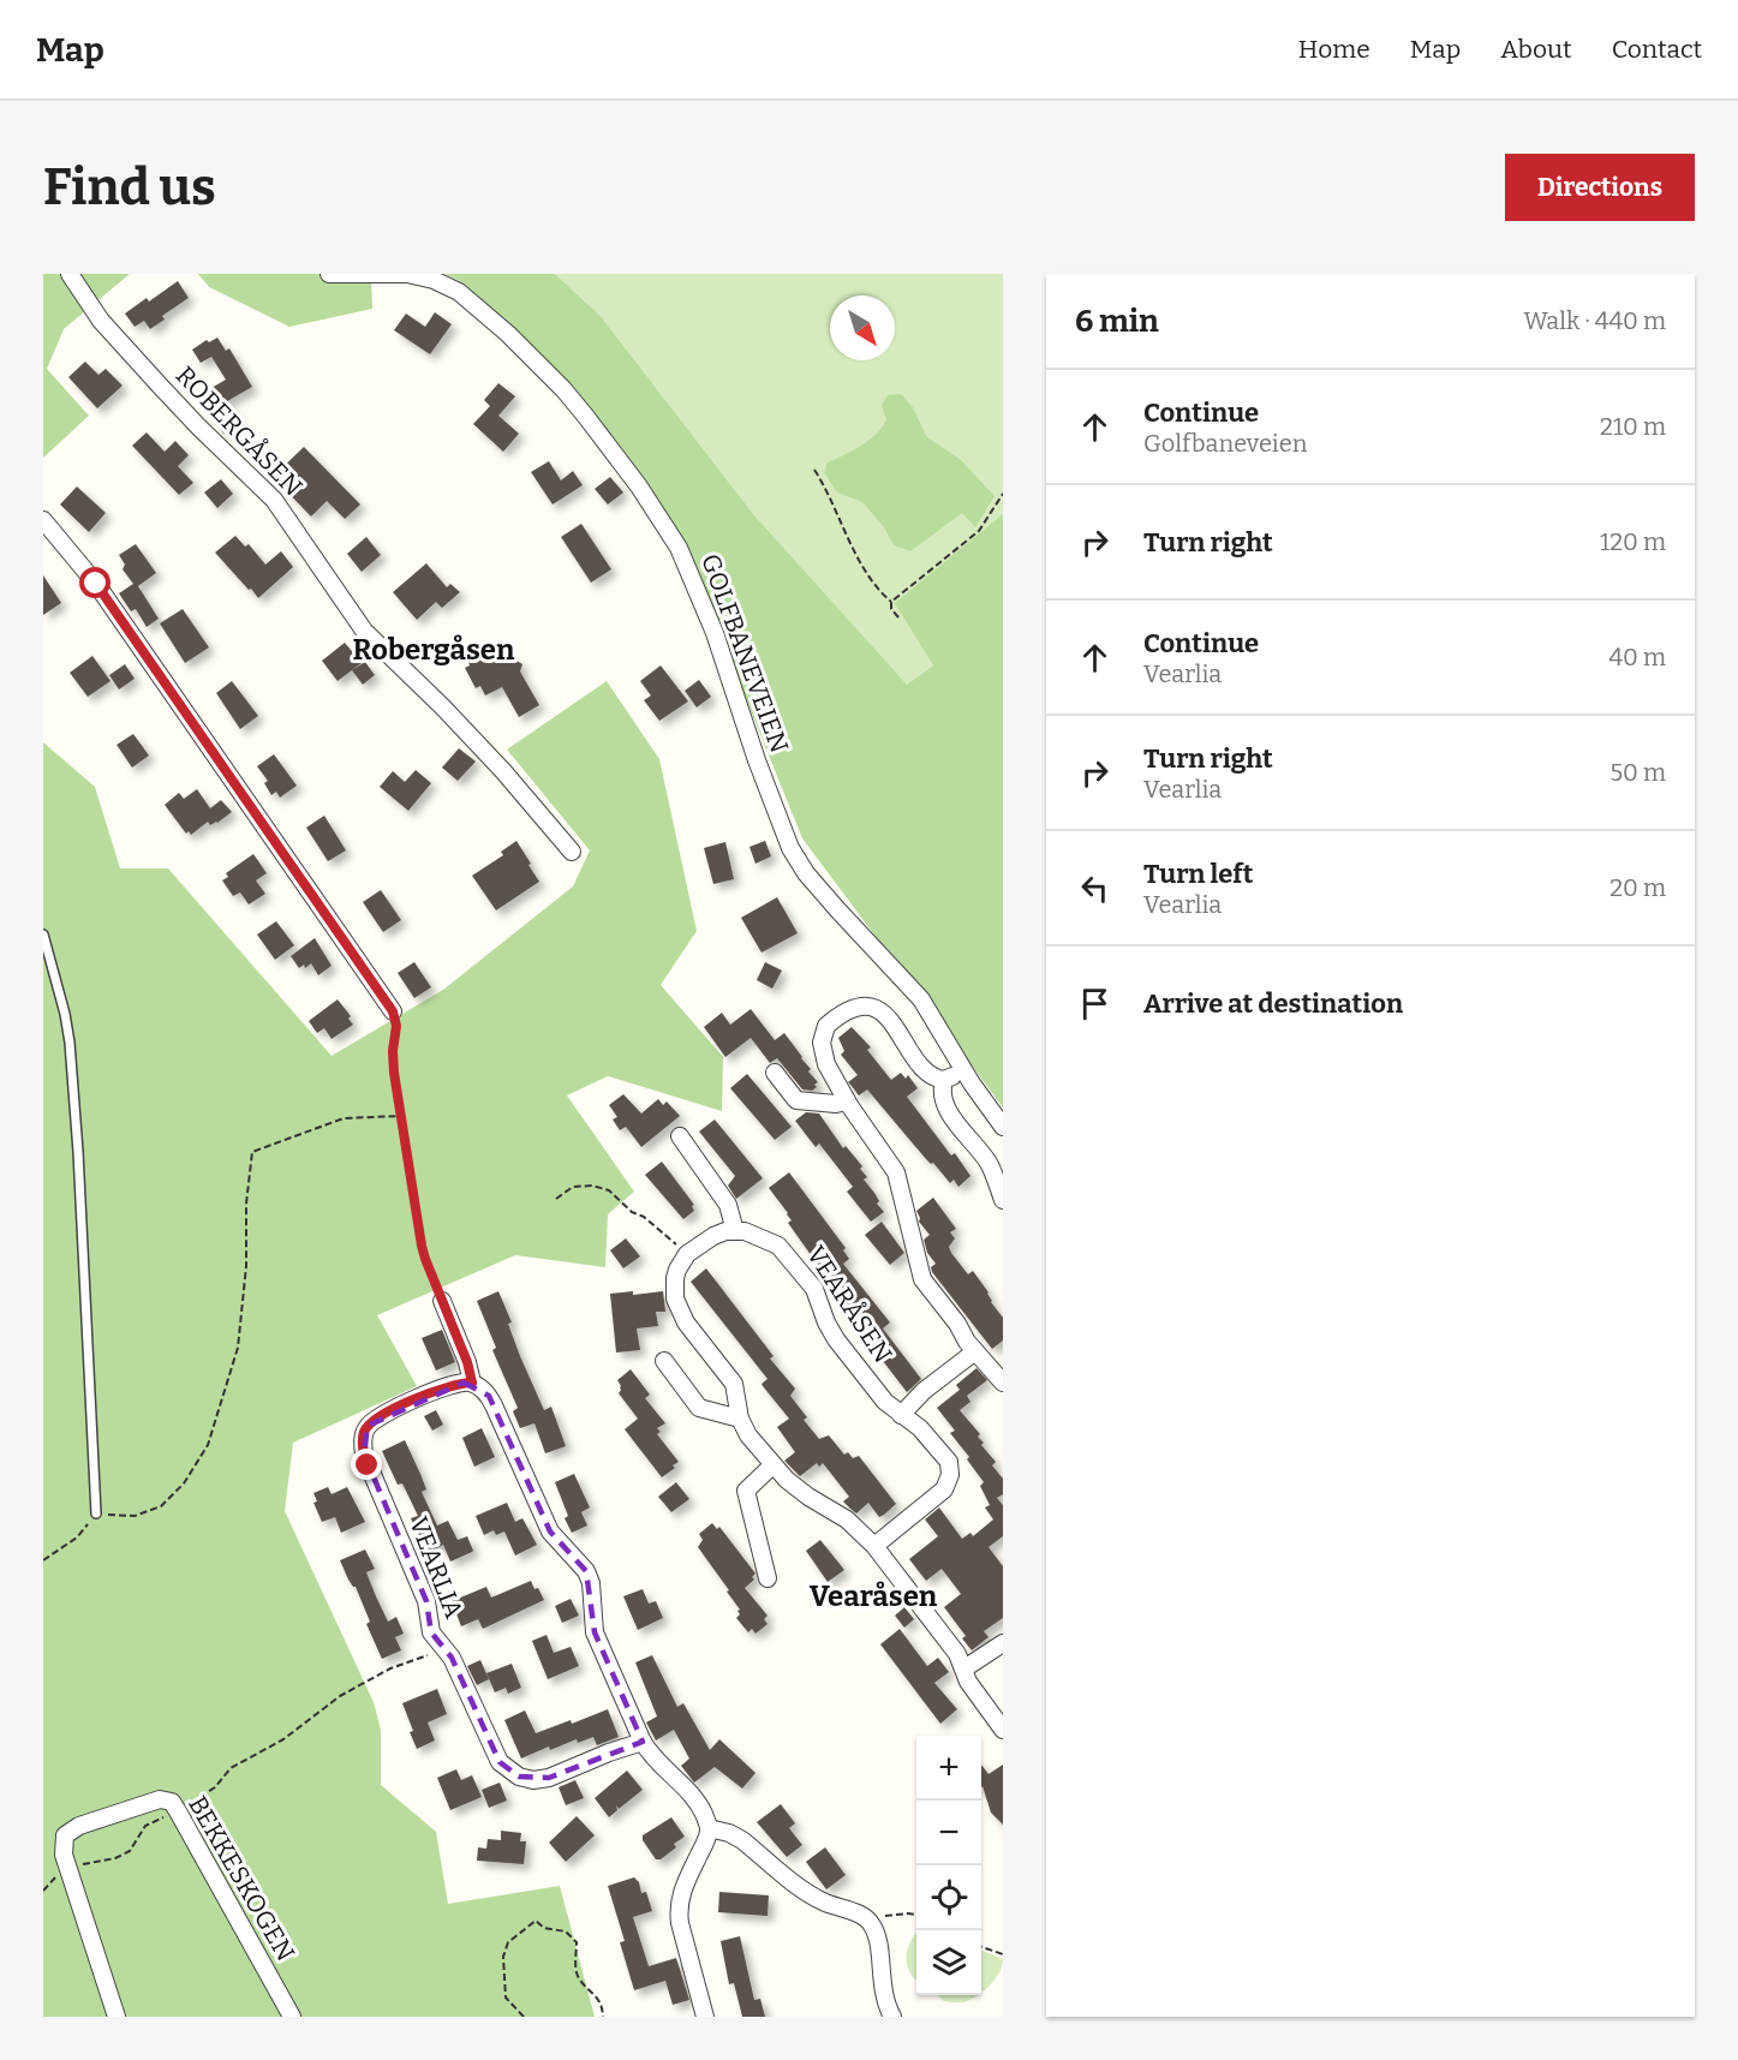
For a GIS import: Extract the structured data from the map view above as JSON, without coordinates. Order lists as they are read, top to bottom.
{
  "streets": {
    "street": [
      "ROBERGÅSEN",
      "GOLFBANEVEIEN",
      "VEARÅSEN",
      "VEARLIA",
      "BEKKESKOGEN"
    ]
  },
  "districts": ["Robergåsen", "Vearåsen"],
  "north": "bottom right",
  "page": {
    "header": "Map",
    "nav": [
      "Home",
      "Map",
      "About",
      "Contact"
    ],
    "buttons": "Directions",
    "title": "Find us",
    "heading": ["6 min", "Walk · 440 m"],
    "list": [
      ["Continue", "Golfbaneveien", "210 m"],
      ["Turn right", "120 m"],
      ["Continue", "Vearlia", "40 m"],
      ["Turn right", "Vearlia", "50 m"],
      ["Turn left", "Vearlia", "20 m"],
      "Arrive at destination"
    ],
    "map_buttons": ["+", "−"]
  }
}
